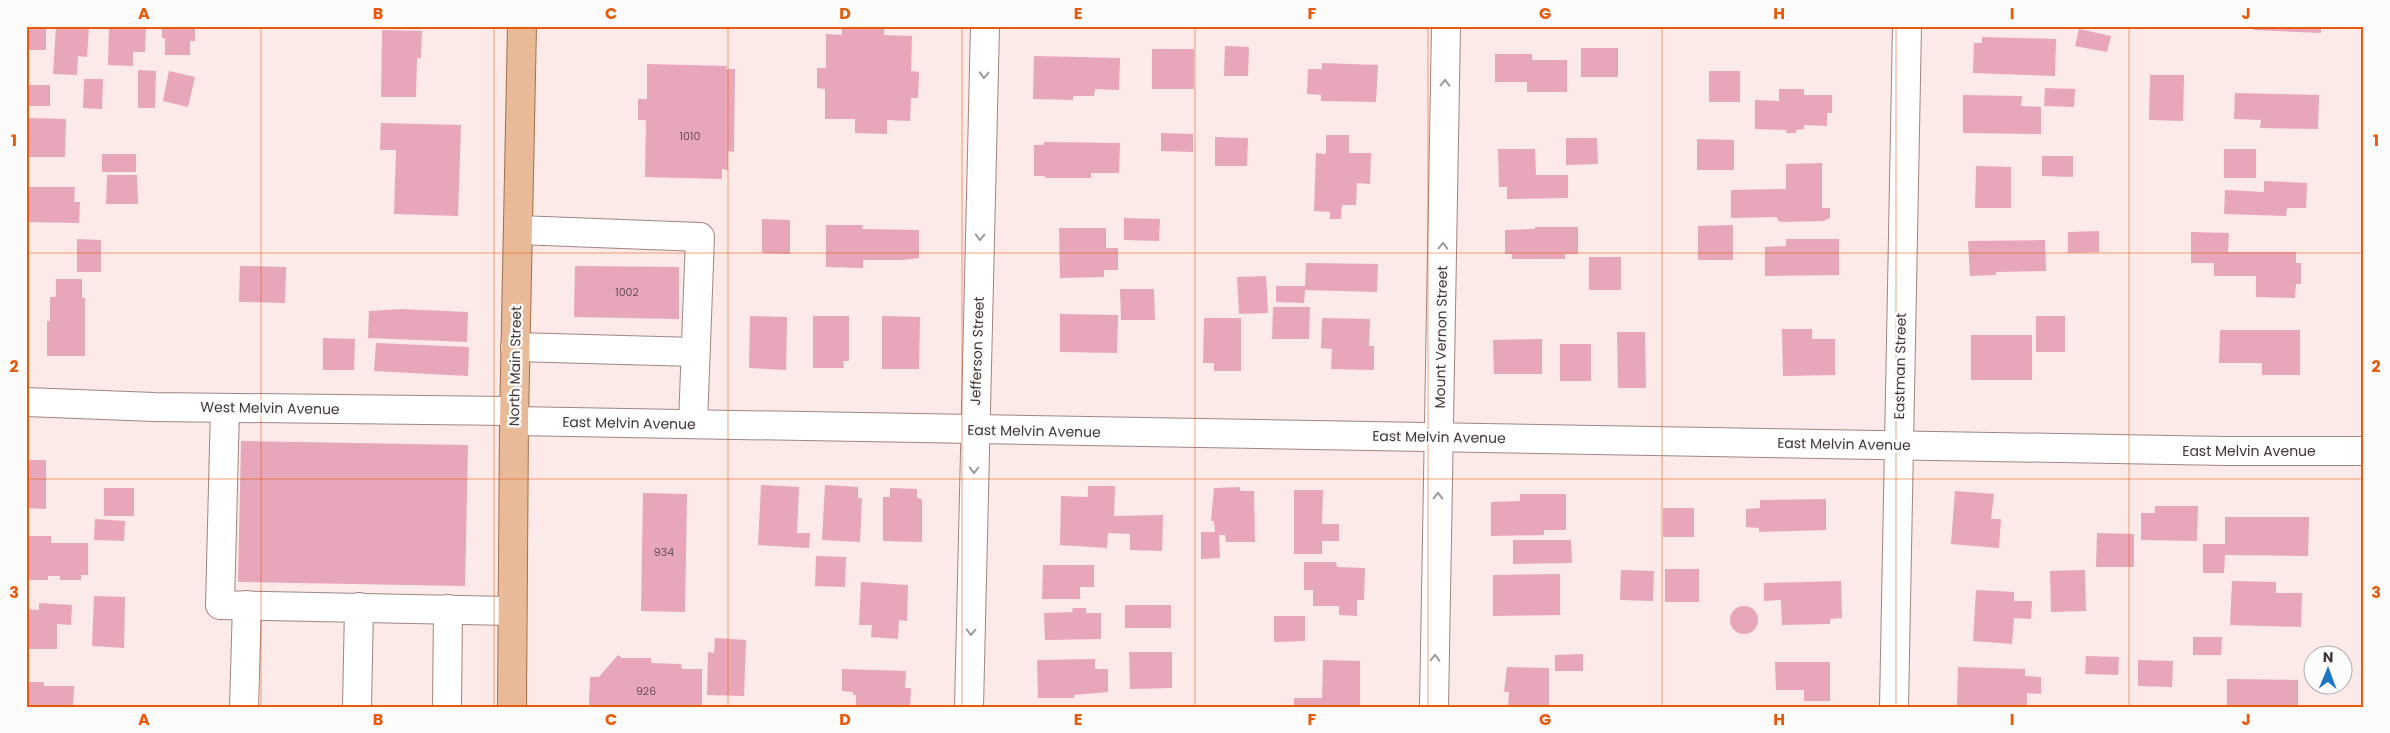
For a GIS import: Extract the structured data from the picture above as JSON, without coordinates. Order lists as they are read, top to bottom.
{
  "streets": {
    "main road": ["North Main Street"],
    "street": [
      "Mount Vernon Street",
      "Jefferson Street",
      "Eastman Street",
      "West Melvin Avenue",
      "East Melvin Avenue"
    ]
  },
  "crossings": [
    ["Mount Vernon Street", "East Melvin Avenue"],
    ["Jefferson Street", "East Melvin Avenue"],
    ["North Main Street", "West Melvin Avenue"],
    ["North Main Street", "East Melvin Avenue"],
    ["Eastman Street", "East Melvin Avenue"],
    ["West Melvin Avenue", "East Melvin Avenue"]
  ],
  "one_way": ["Mount Vernon Street", "Jefferson Street"],
  "house_numbers": [
    "1010",
    "1002",
    "934",
    "926"
  ],
  "north": "top",
  "grid": {
    "columns": [
      "A",
      "B",
      "C",
      "D",
      "E",
      "F",
      "G",
      "H",
      "I",
      "J"
    ],
    "rows": ["1", "2", "3"]
  }
}
